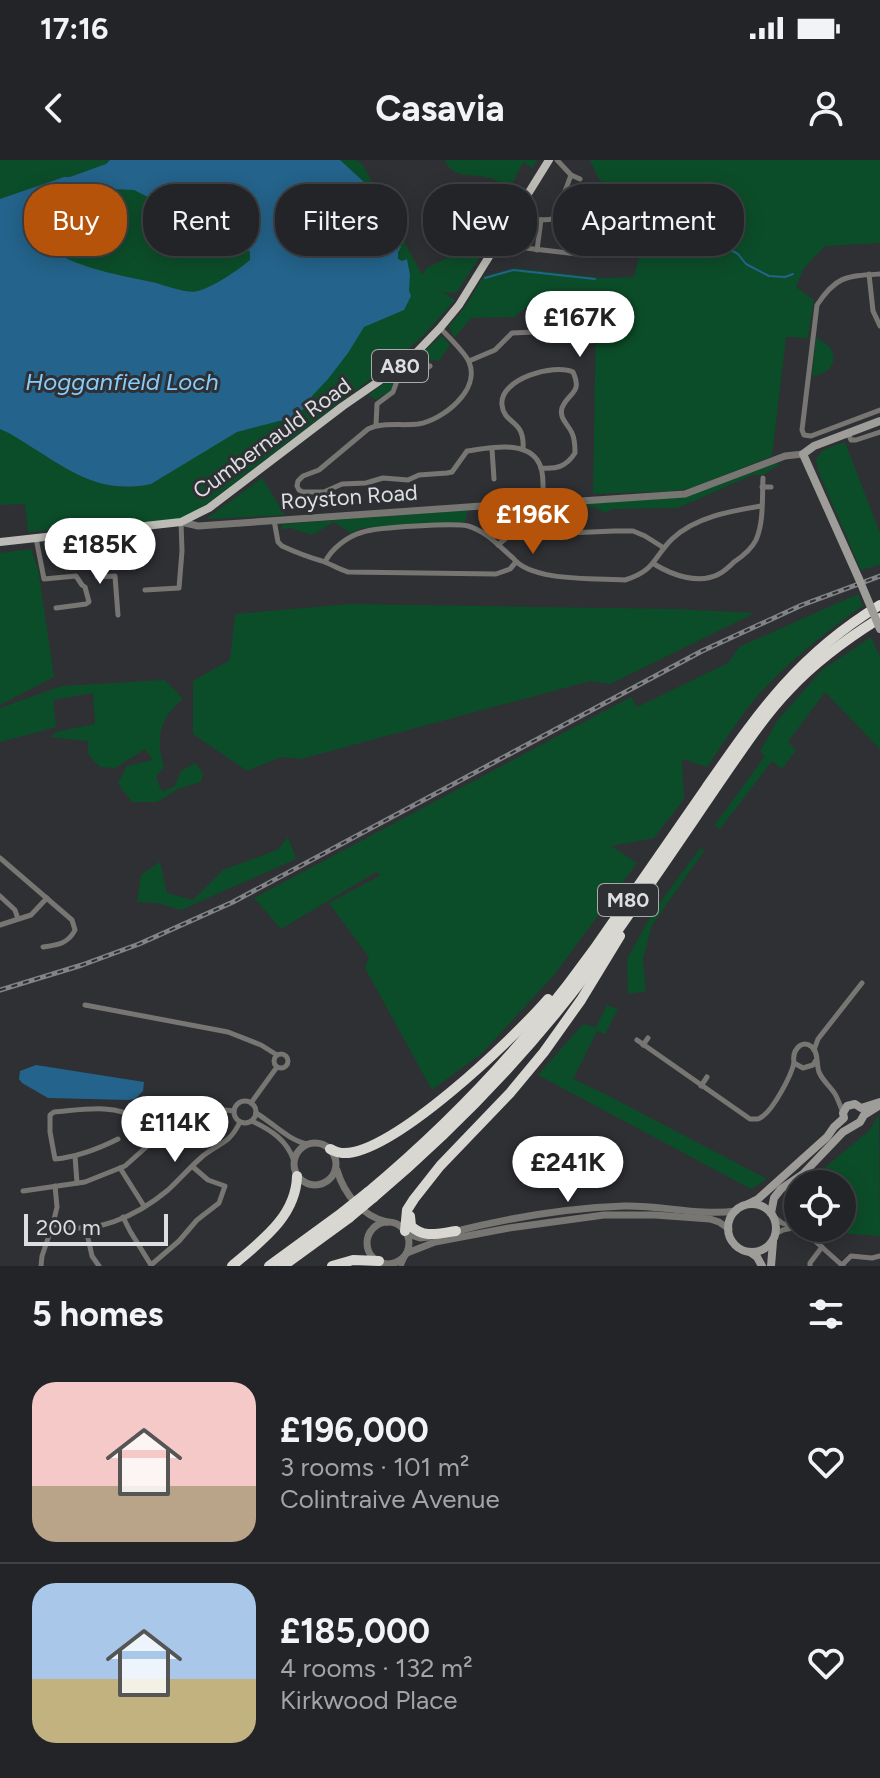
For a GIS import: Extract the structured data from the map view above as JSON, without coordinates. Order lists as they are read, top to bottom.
{
  "streets": {
    "highway": ["M80"],
    "main road": ["A80", "Cumbernauld Road"],
    "street": ["Royston Road"]
  },
  "crossings": [
    ["Cumbernauld Road", "Royston Road"]
  ],
  "water": ["Hogganfield Loch"],
  "scale_bar": "200 m",
  "page": {
    "status": "17:16",
    "header": "Casavia",
    "chip": [
      "Buy",
      "Rent",
      "Filters",
      "New",
      "Apartment"
    ],
    "price": [
      "£167K",
      "£196K",
      "£185K",
      "£114K",
      "£241K"
    ],
    "scale": "200 m",
    "heading": "5 homes",
    "list": [
      {
        "name": "£196,000",
        "note": "3 rooms · 101 m² · Colintraive Avenue"
      },
      {
        "name": "£185,000",
        "note": "4 rooms · 132 m² · Kirkwood Place"
      }
    ]
  }
}
